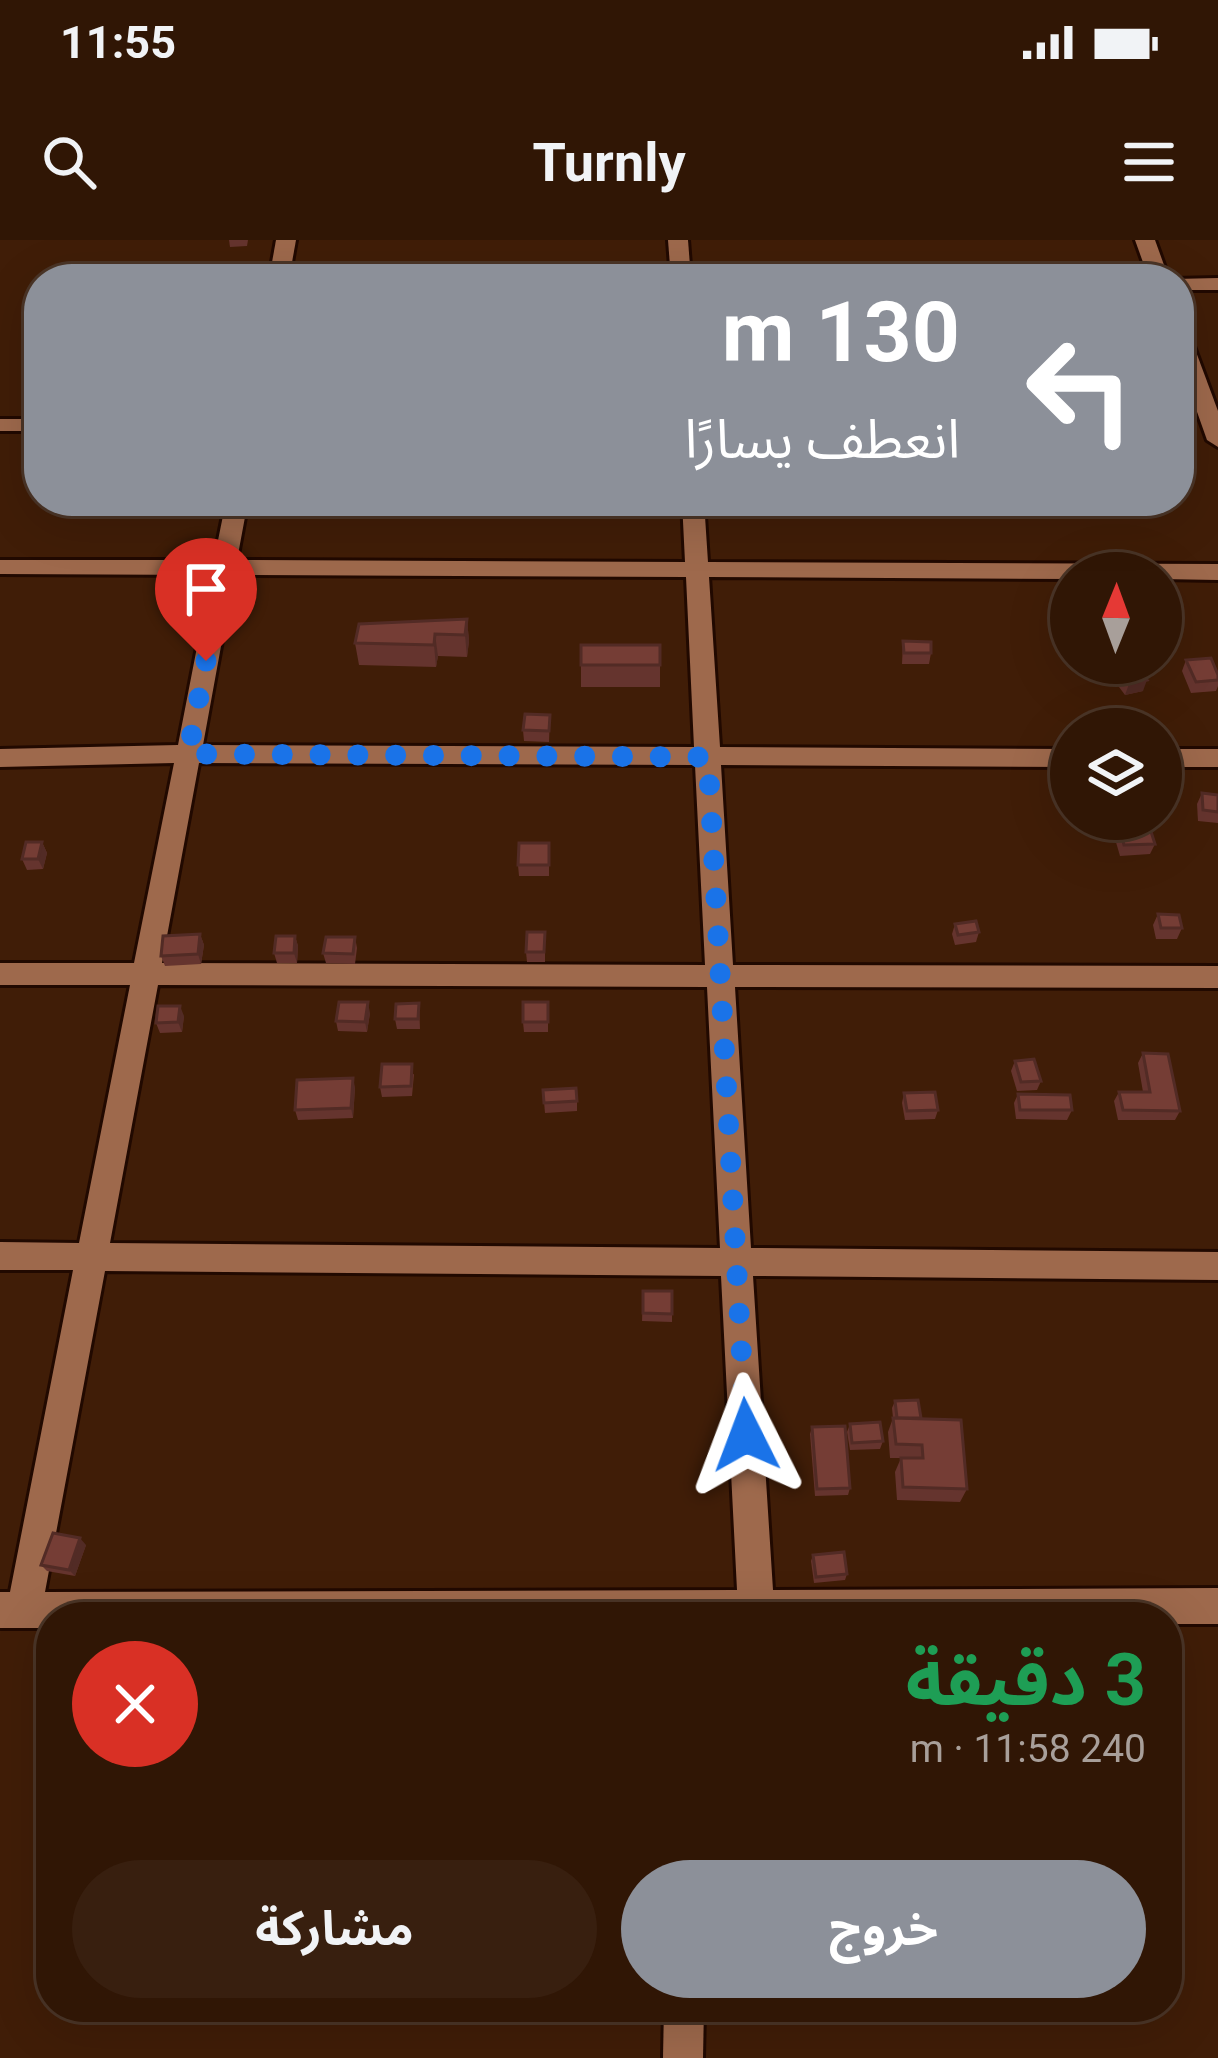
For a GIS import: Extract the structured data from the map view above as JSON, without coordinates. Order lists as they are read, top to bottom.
{
  "north": "top",
  "page": {
    "status": "11:55",
    "header": "Turnly",
    "turn": ["130 m", "انعطف يسارًا"],
    "heading": ["3 دقيقة", "240 m · 11:58"],
    "buttons": ["خروج", "مشاركة"]
  }
}
